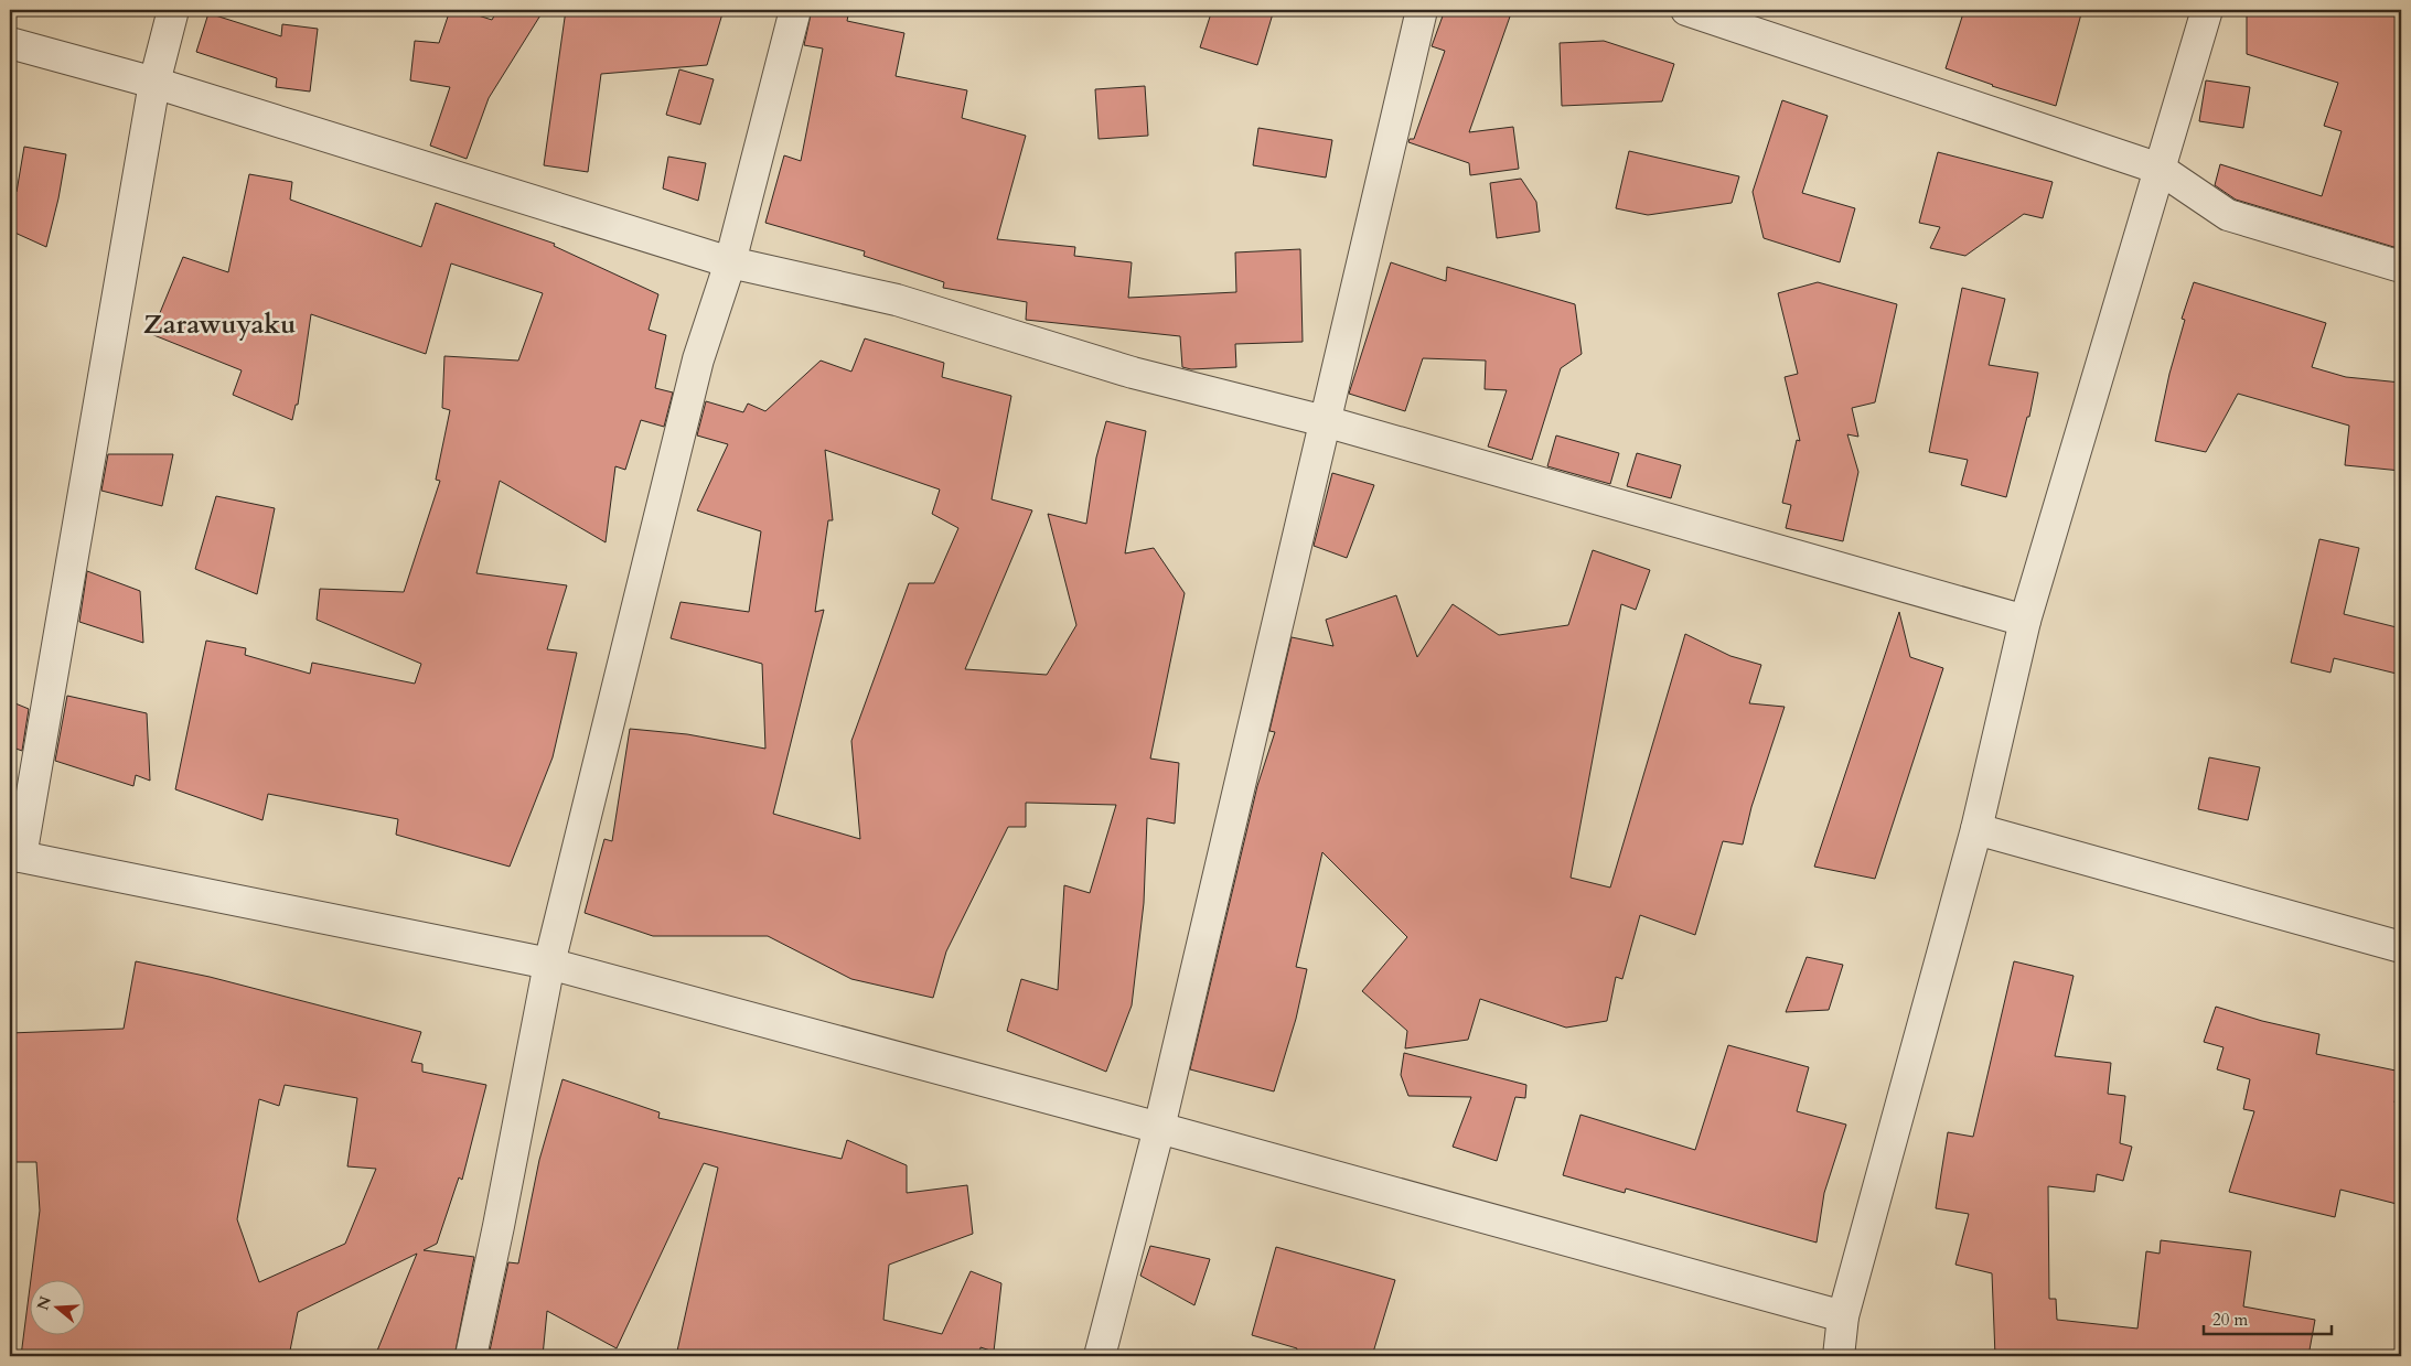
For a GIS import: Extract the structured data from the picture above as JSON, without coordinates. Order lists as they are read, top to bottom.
{
  "districts": ["Zarawuyaku"],
  "scale_bar": "20 m",
  "north": "left"
}
